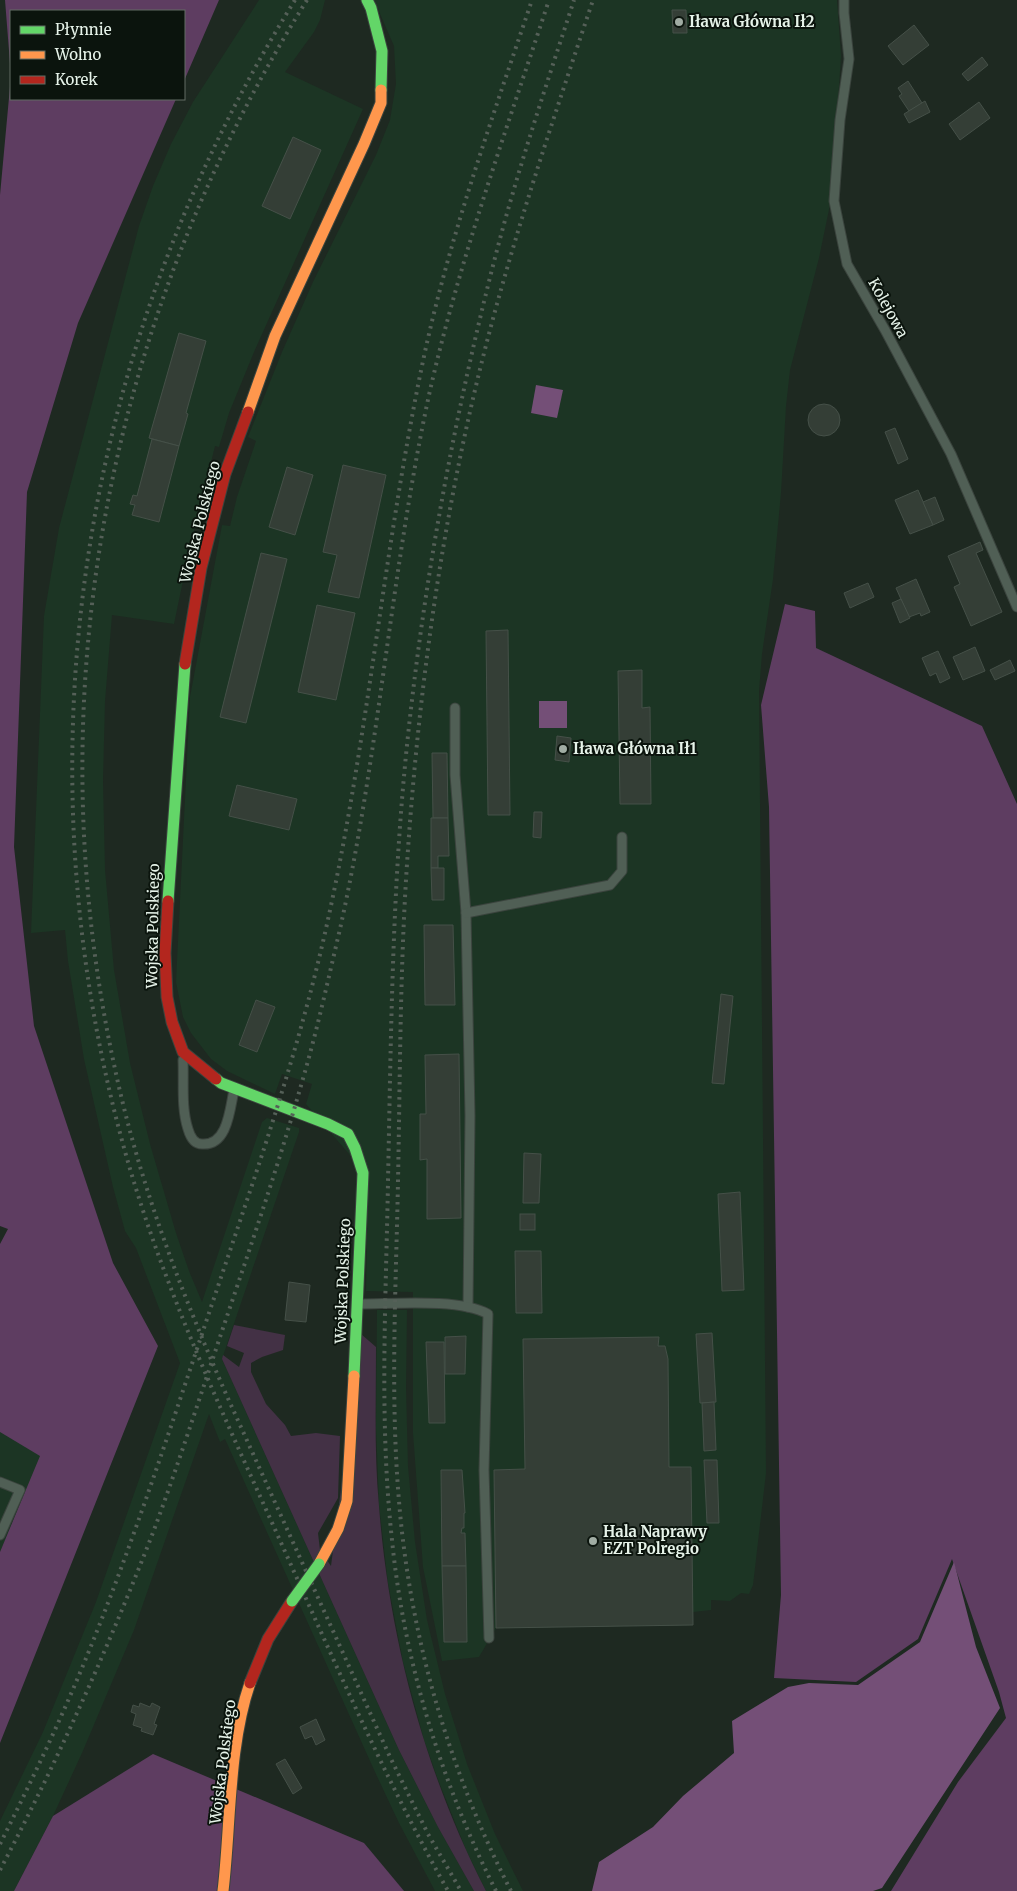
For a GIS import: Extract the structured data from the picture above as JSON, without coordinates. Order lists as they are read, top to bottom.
{
  "streets": {
    "street": ["Wojska Polskiego"],
    "lane": ["Kolejowa"]
  },
  "places": ["Iława Główna Ił2", "Iława Główna Ił1", "Hala Naprawy EZT Polregio"],
  "legend": ["Płynnie", "Wolno", "Korek"]
}
